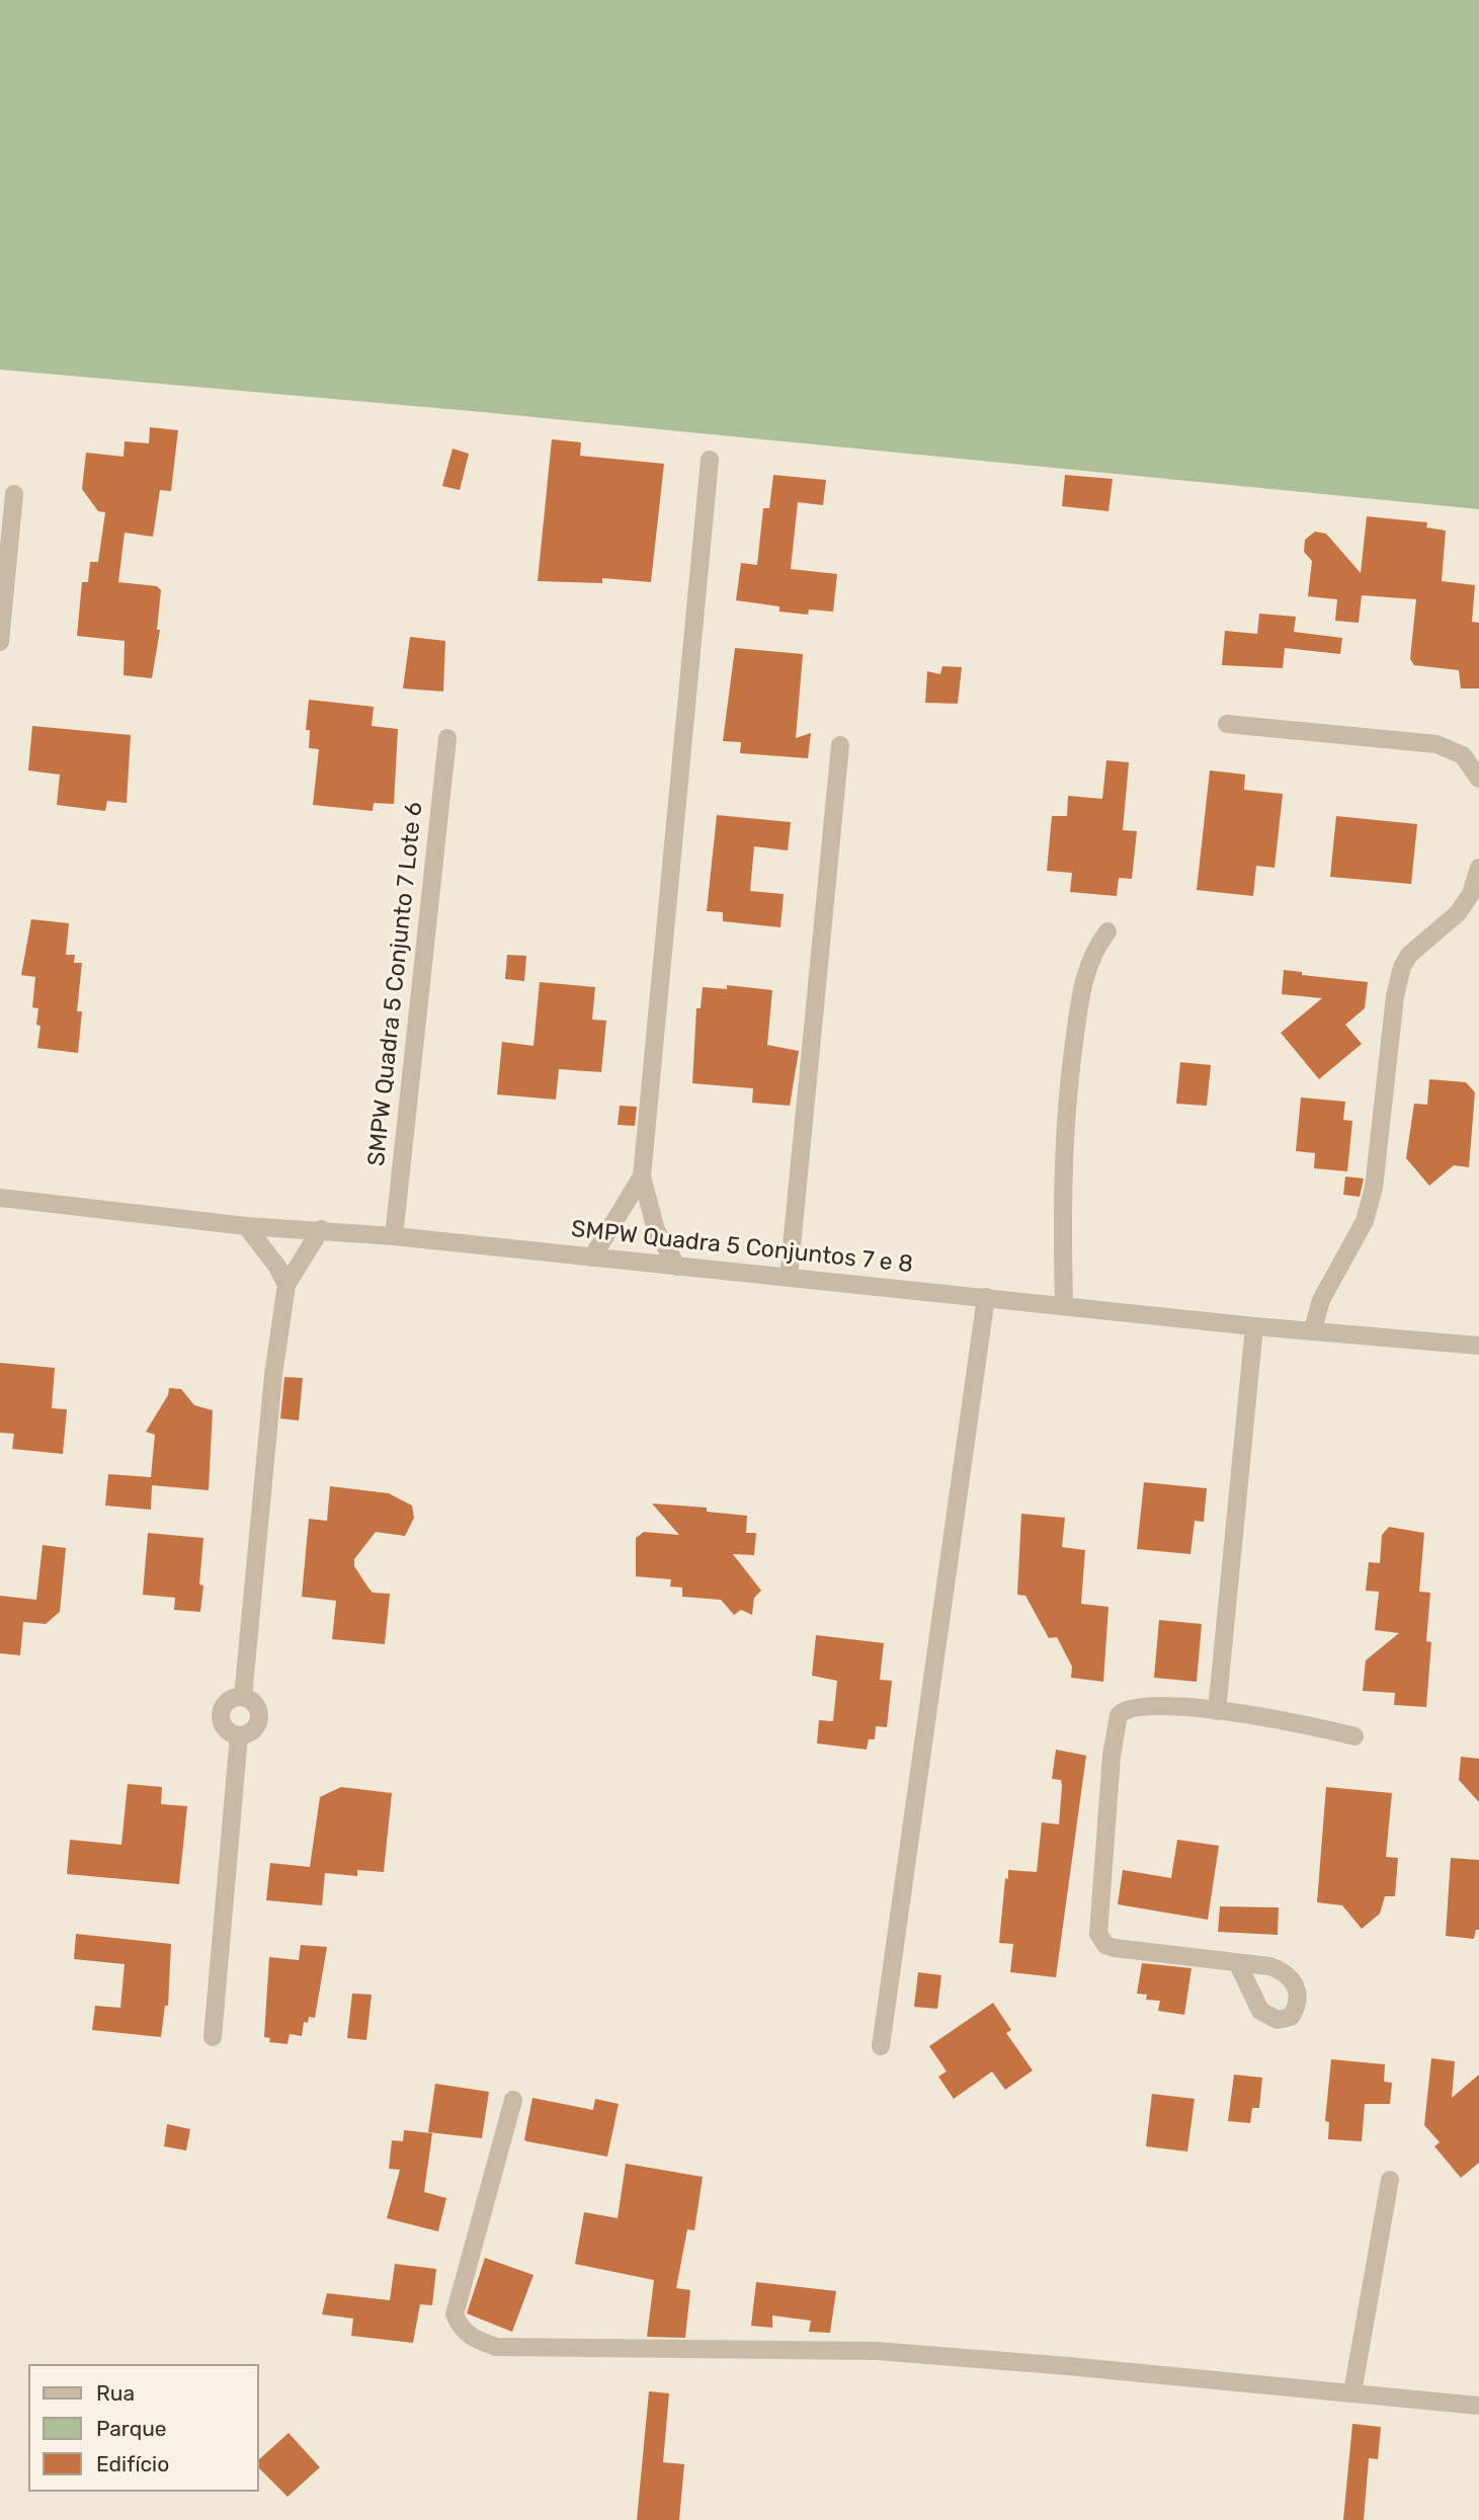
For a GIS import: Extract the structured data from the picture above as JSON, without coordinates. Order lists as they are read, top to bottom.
{
  "streets": {
    "street": ["SMPW Quadra 5 Conjunto 7 Lote 6", "SMPW Quadra 5 Conjuntos 7 e 8"]
  },
  "crossings": [
    ["SMPW Quadra 5 Conjunto 7 Lote 6", "SMPW Quadra 5 Conjuntos 7 e 8"]
  ],
  "legend": ["Rua", "Parque", "Edifício"]
}
